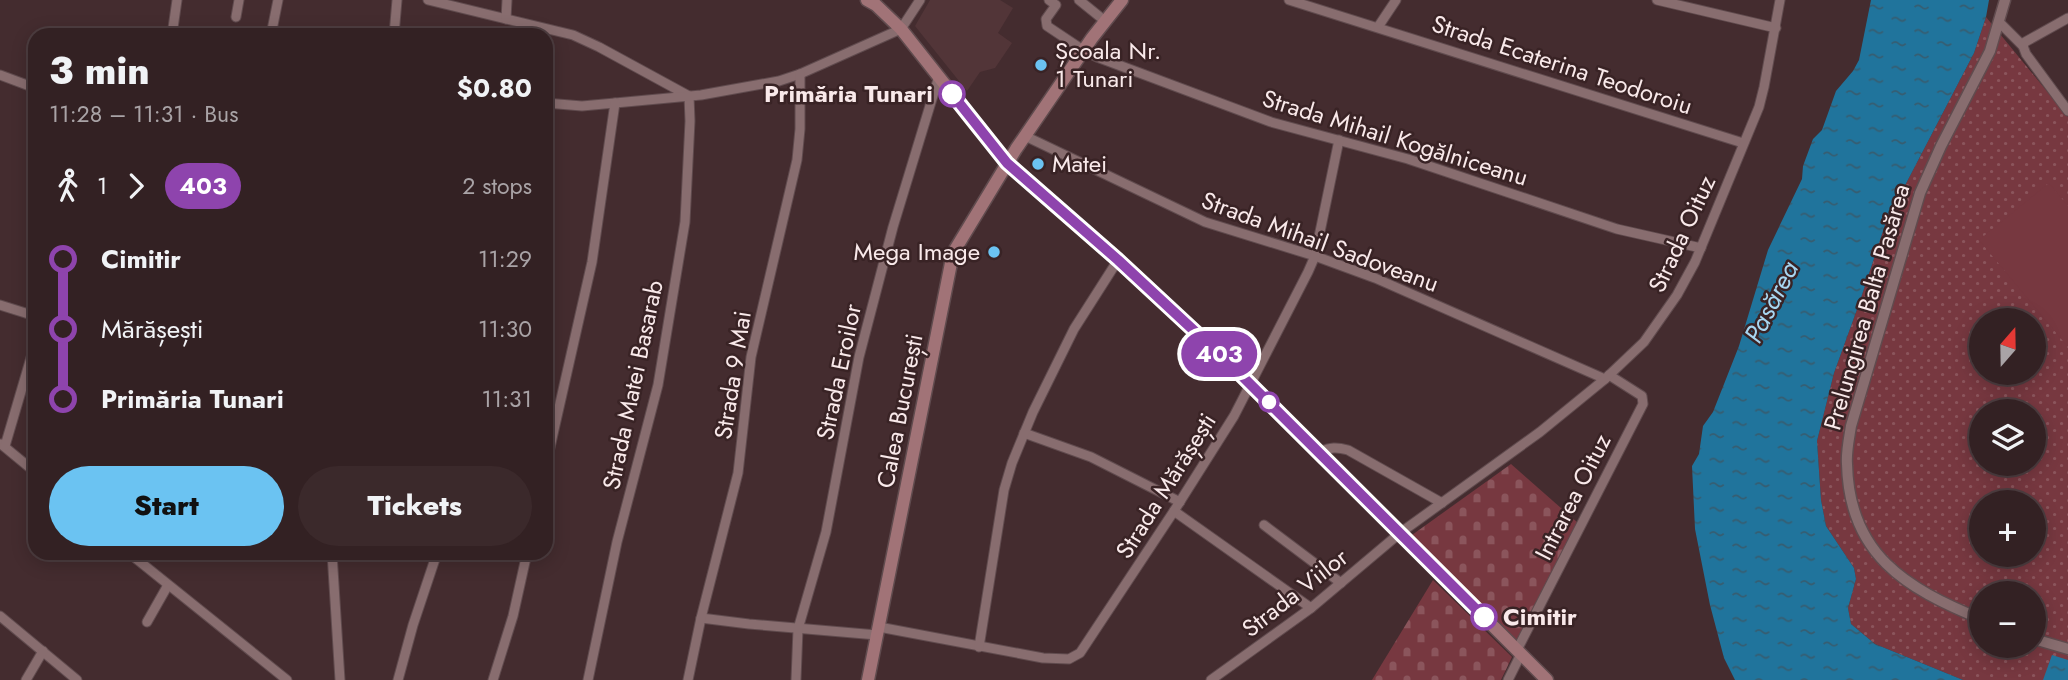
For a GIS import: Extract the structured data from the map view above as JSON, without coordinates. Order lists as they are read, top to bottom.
{
  "streets": {
    "main road": ["Calea București"],
    "street": [
      "Strada Ecaterina Teodoroiu",
      "Strada Mihail Kogălniceanu",
      "Strada Oituz",
      "Strada Mihail Sadoveanu",
      "Prelungirea Balta Pasărea",
      "Strada Eroilor",
      "Strada 9 Mai",
      "Strada Matei Basarab",
      "Strada Mărășești",
      "Intrarea Oituz",
      "Strada Viilor"
    ]
  },
  "crossings": [
    ["Strada Ecaterina Teodoroiu", "Strada Oituz"],
    ["Strada Mihail Kogălniceanu", "Strada Oituz"],
    ["Strada Mihail Kogălniceanu", "Calea București"],
    ["Strada Mihail Kogălniceanu", "Strada Mărășești"],
    ["Strada Oituz", "Strada Mihail Sadoveanu"],
    ["Strada Oituz", "Intrarea Oituz"],
    ["Strada Oituz", "Strada Viilor"],
    ["Strada Mihail Sadoveanu", "Calea București"],
    ["Strada Mihail Sadoveanu", "Strada Mărășești"],
    ["Strada Mihail Sadoveanu", "Intrarea Oituz"],
    ["Strada Eroilor", "Strada Mărășești"],
    ["Strada 9 Mai", "Strada Mărășești"],
    ["Calea București", "Strada Mărășești"]
  ],
  "water": ["Pasărea"],
  "places": [
    "Școala Nr. 1 Tunari",
    "Primăria Tunari",
    "Matei",
    "Mega Image",
    "Cimitir"
  ],
  "lines": ["bus line 403"],
  "north": "top",
  "page": {
    "on_map": "403",
    "heading": ["3 min", "11:28 – 11:31 · Bus", "$0.80"],
    "legs": ["1", "403", "2 stops"],
    "list": [
      {
        "name": "Cimitir",
        "value": "11:29"
      },
      {
        "name": "Mărășești",
        "value": "11:30"
      },
      {
        "name": "Primăria Tunari",
        "value": "11:31"
      }
    ],
    "map_buttons": ["+", "−"],
    "buttons": ["Start", "Tickets"]
  }
}
